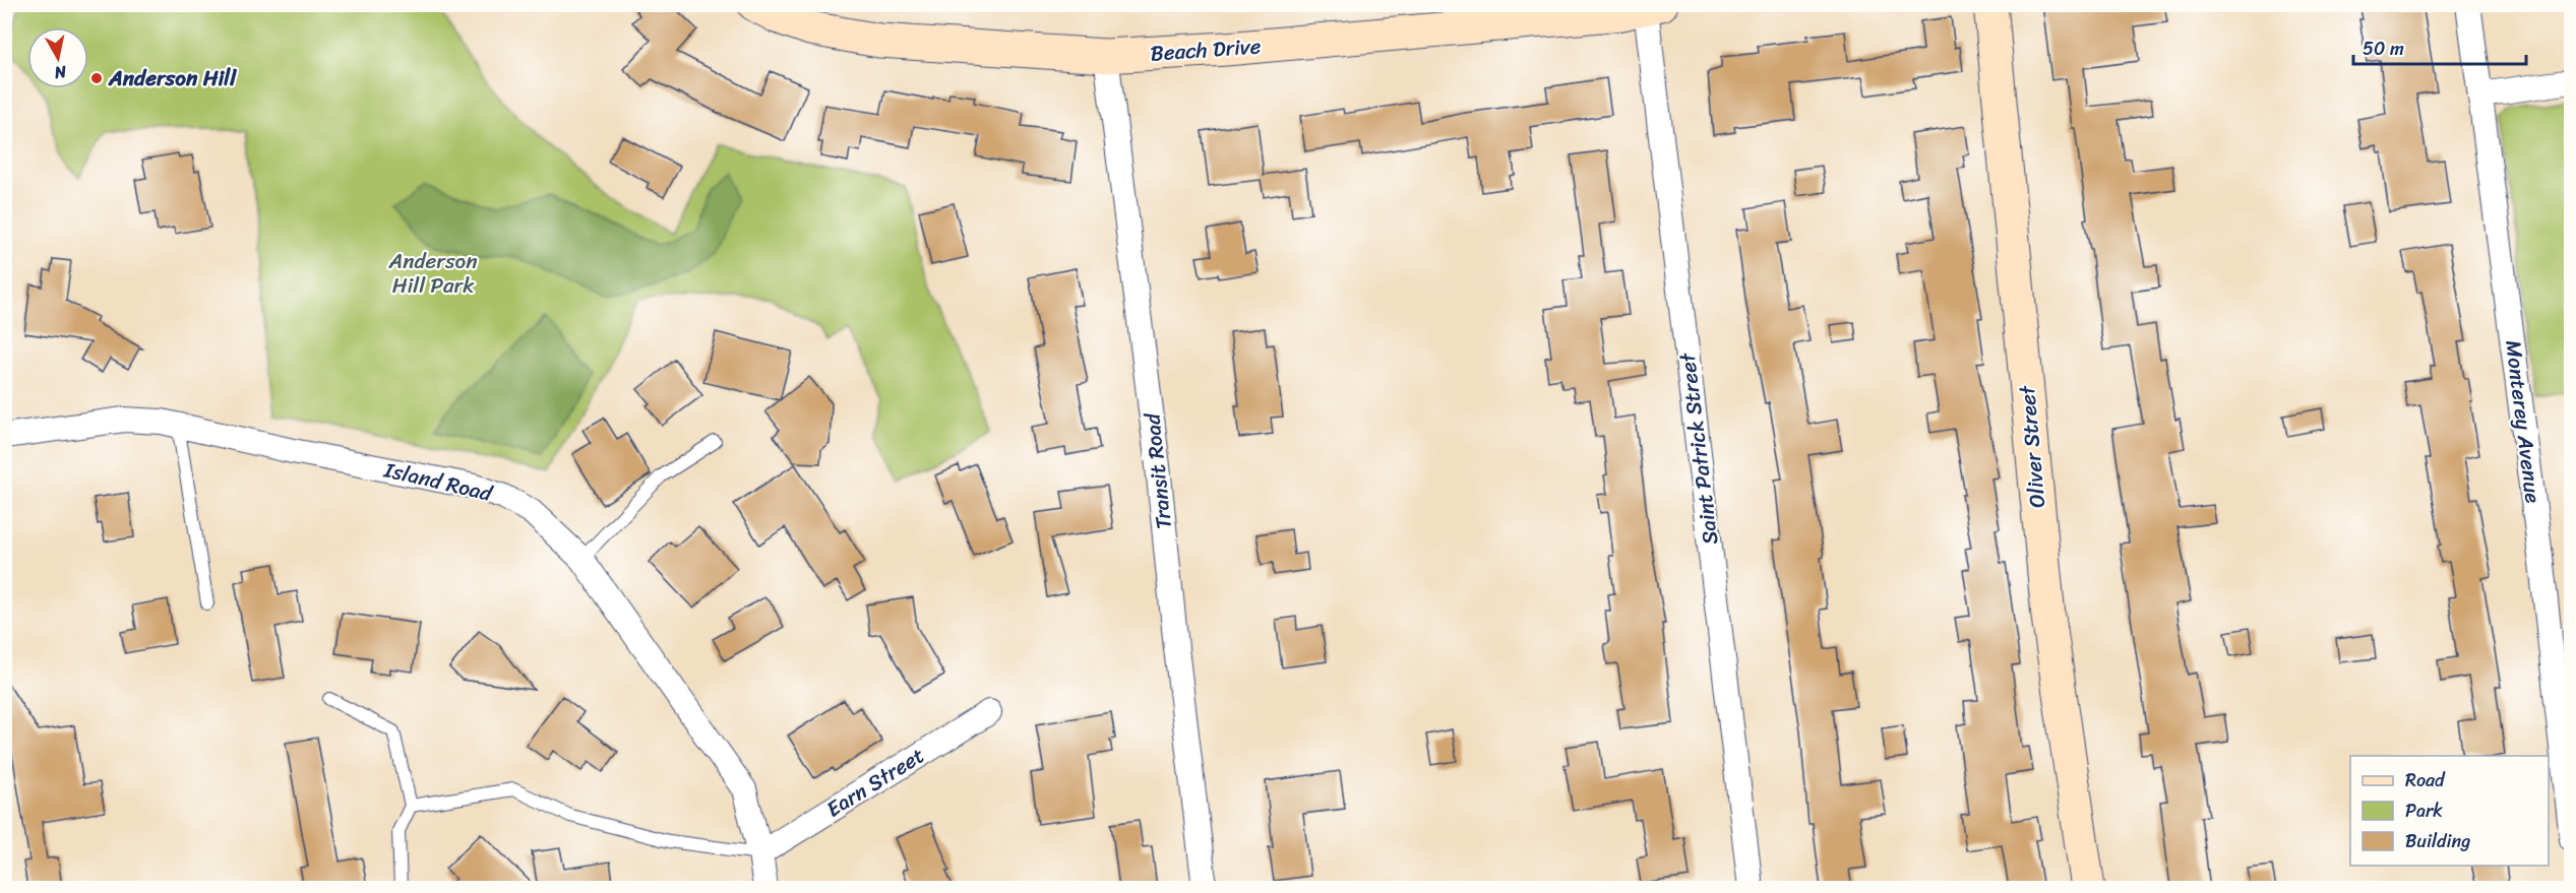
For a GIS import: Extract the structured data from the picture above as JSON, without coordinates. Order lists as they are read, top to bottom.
{
  "streets": {
    "main road": ["Beach Drive", "Oliver Street"],
    "street": [
      "Monterey Avenue",
      "Saint Patrick Street",
      "Transit Road",
      "Island Road",
      "Earn Street"
    ]
  },
  "crossings": [
    ["Beach Drive", "Saint Patrick Street"],
    ["Beach Drive", "Transit Road"],
    ["Island Road", "Earn Street"]
  ],
  "parks": ["Anderson Hill Park"],
  "places": ["Anderson Hill"],
  "legend": ["Road", "Park", "Building"],
  "scale_bar": "50 m",
  "north": "bottom"
}
